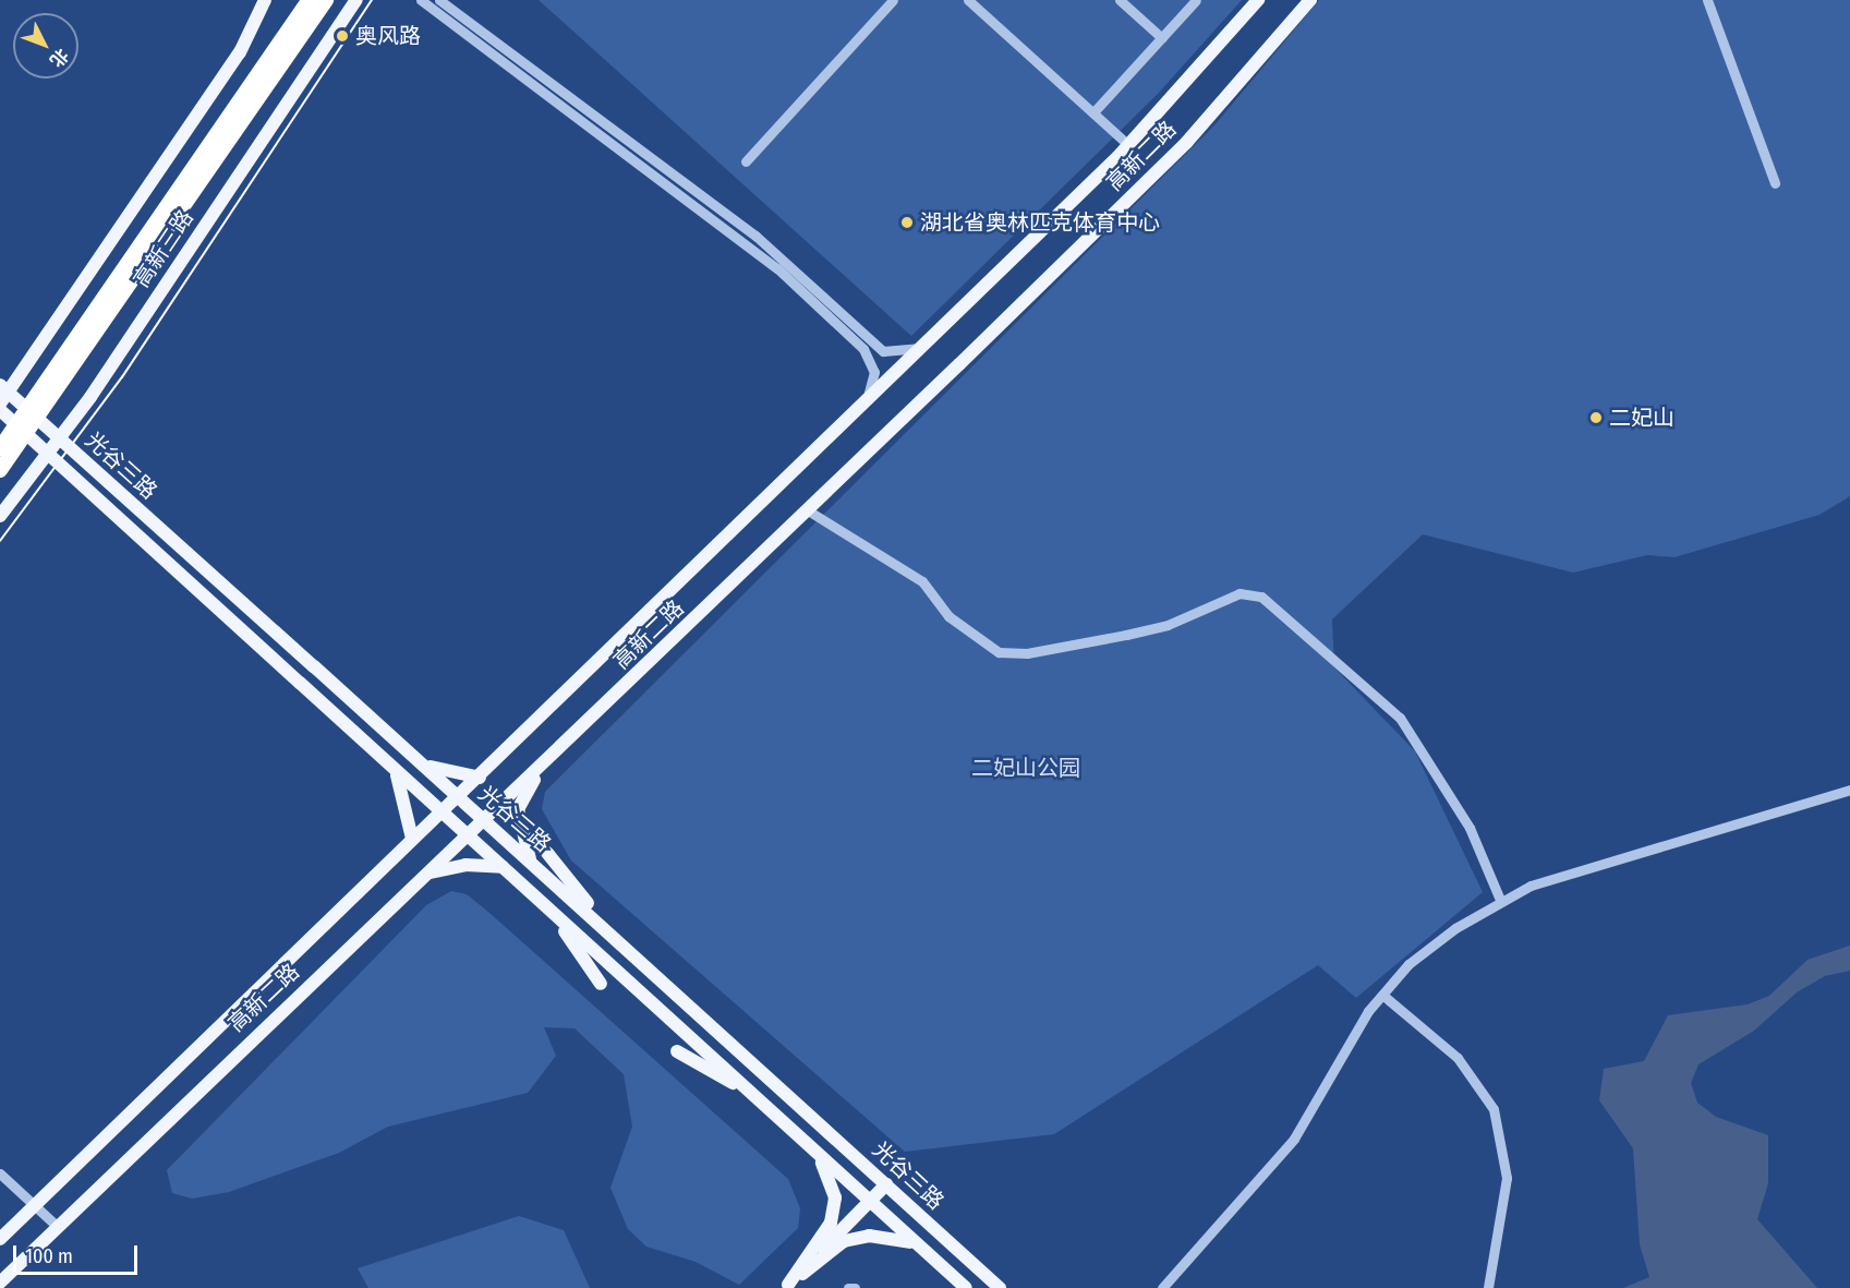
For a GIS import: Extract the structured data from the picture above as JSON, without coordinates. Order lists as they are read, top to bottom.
{
  "streets": {
    "highway": ["高新三路"],
    "main road": ["高新二路", "光谷三路"]
  },
  "crossings": [
    ["高新二路", "光谷三路"]
  ],
  "parks": ["二妃山公园"],
  "places": ["奥风路", "湖北省奥林匹克体育中心", "二妃山"],
  "scale_bar": "100 m",
  "north": "bottom right"
}
